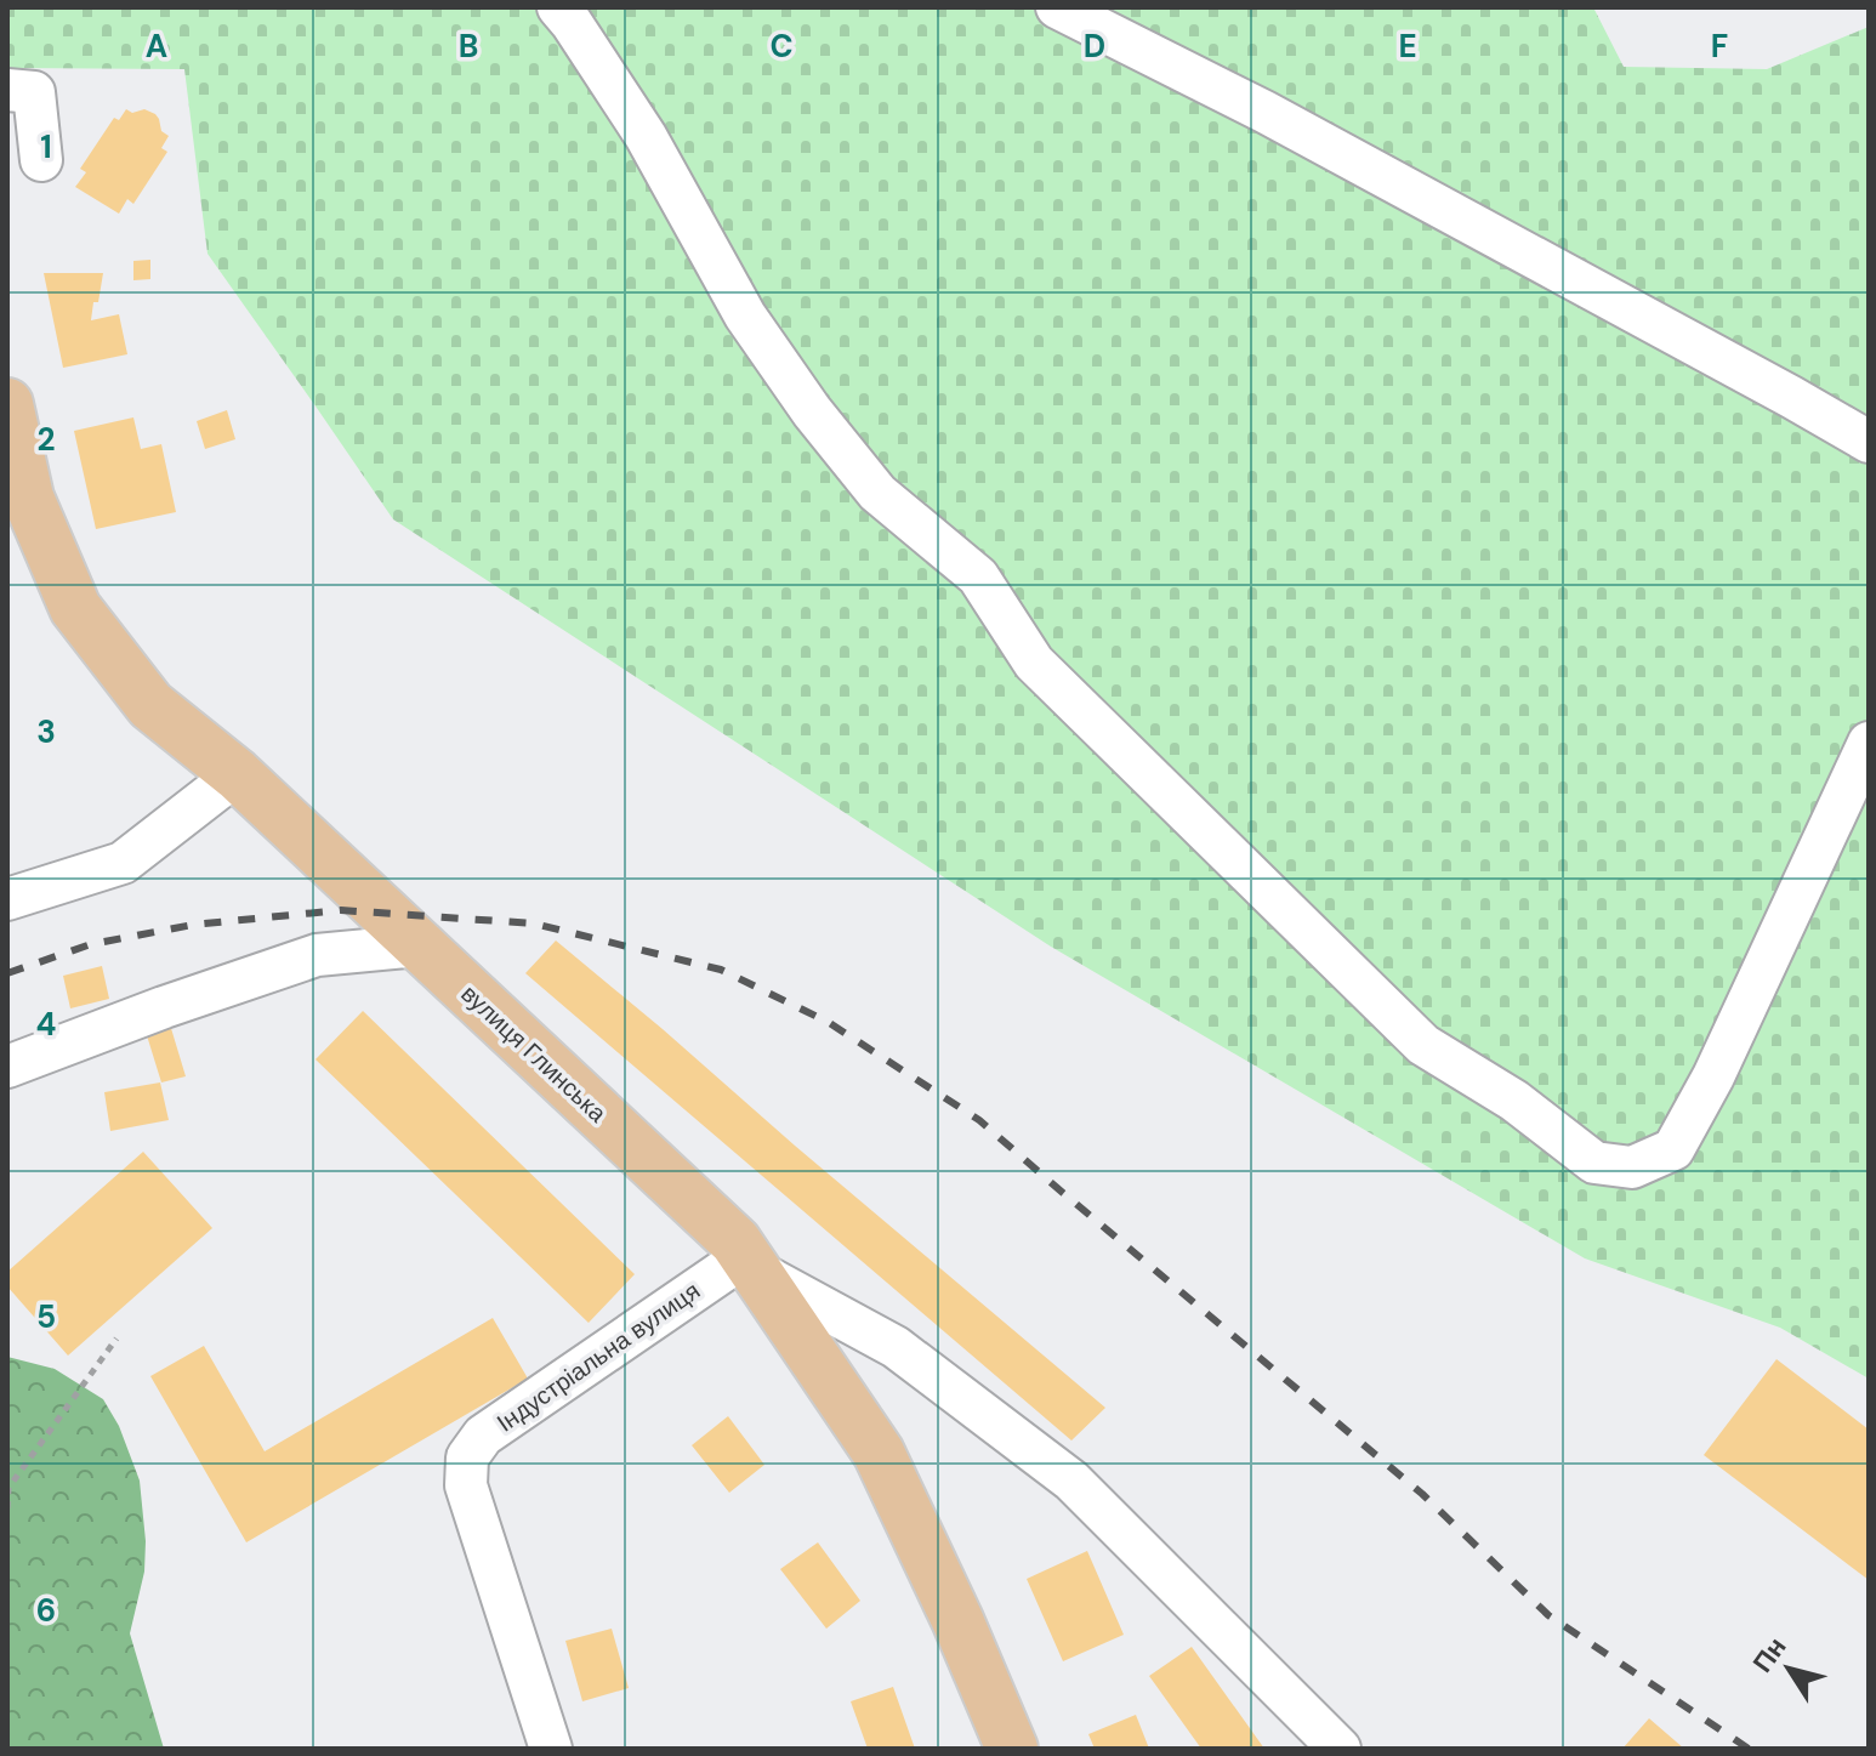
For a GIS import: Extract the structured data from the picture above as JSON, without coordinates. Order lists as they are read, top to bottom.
{
  "streets": {
    "main road": ["вулиця Глинська"],
    "street": ["Індустріальна вулиця"]
  },
  "crossings": [
    ["вулиця Глинська", "Індустріальна вулиця"]
  ],
  "north": "top left",
  "grid": {
    "columns": [
      "A",
      "B",
      "C",
      "D",
      "E",
      "F"
    ],
    "rows": [
      "1",
      "2",
      "3",
      "4",
      "5",
      "6"
    ]
  }
}
